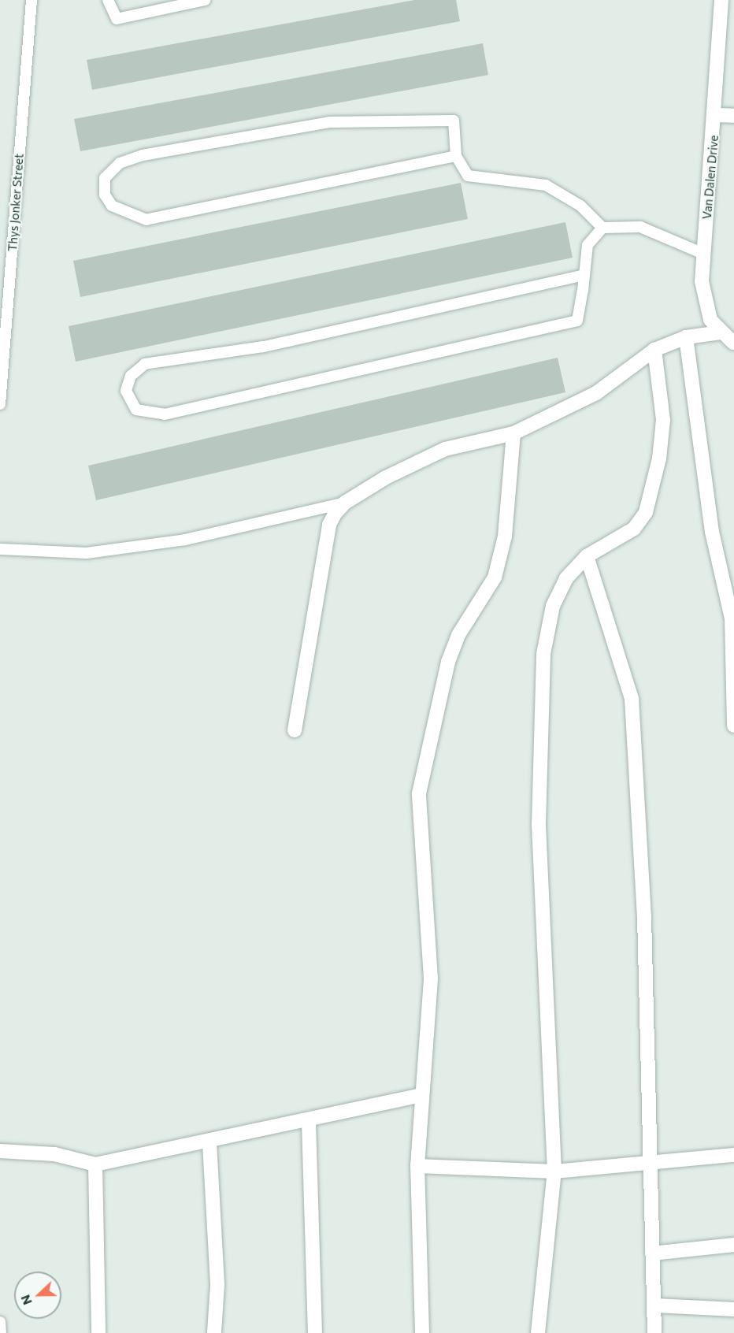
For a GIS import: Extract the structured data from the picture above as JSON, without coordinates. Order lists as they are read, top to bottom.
{
  "streets": {
    "street": ["Van Dalen Drive"],
    "lane": ["Thys Jonker Street"]
  },
  "north": "left"
}
